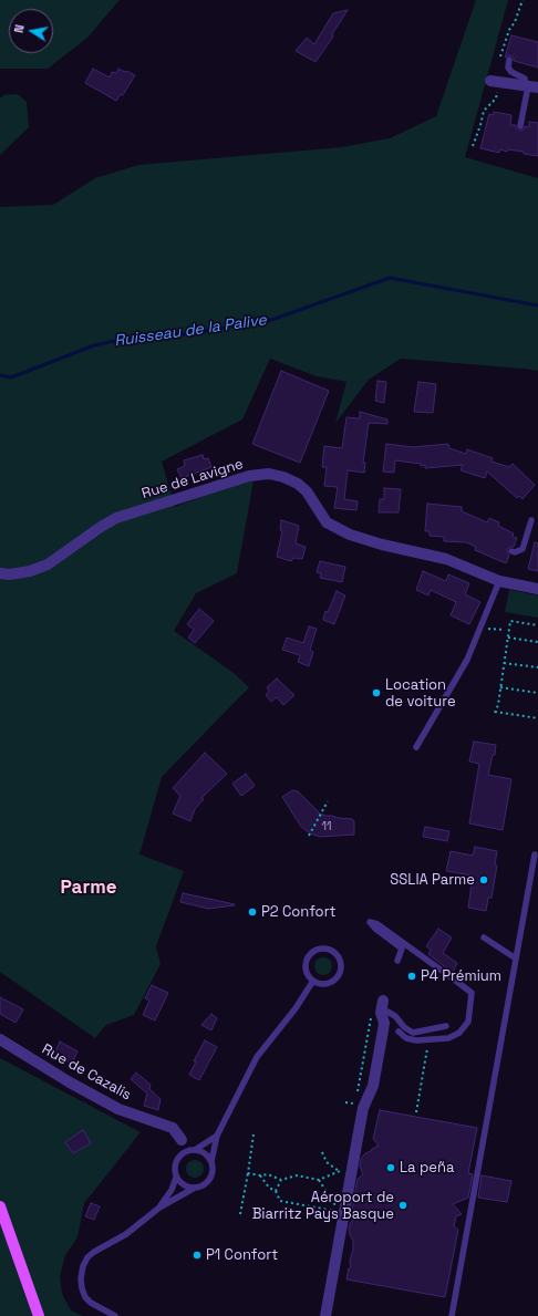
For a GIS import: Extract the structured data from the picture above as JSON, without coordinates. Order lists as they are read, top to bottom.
{
  "streets": {
    "street": ["Rue de Lavigne", "Rue de Cazalis"]
  },
  "districts": ["Parme"],
  "water": ["Ruisseau de la Palive"],
  "places": [
    "Location de voiture",
    "SSLIA Parme",
    "P2 Confort",
    "P4 Prémium",
    "La peña",
    "Aéroport de Biarritz Pays Basque",
    "P1 Confort"
  ],
  "house_numbers": ["11"],
  "north": "left"
}
